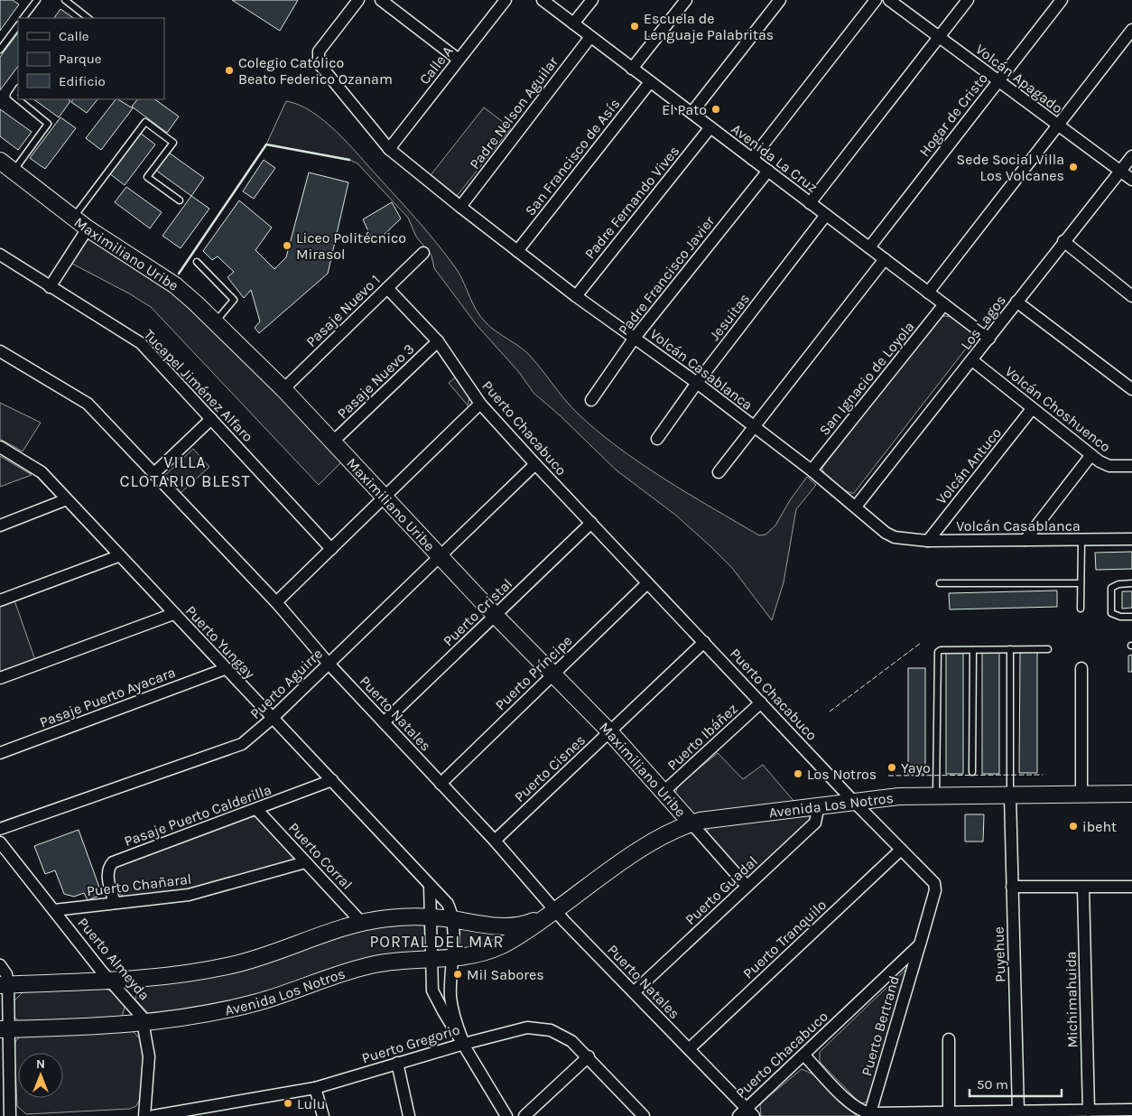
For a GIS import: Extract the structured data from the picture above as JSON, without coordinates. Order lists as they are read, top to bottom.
{
  "streets": {
    "main road": ["Maximiliano Uribe", "Avenida Los Notros"],
    "street": [
      "Calle A",
      "Volcán Apagado",
      "Padre Nelson Aguilar",
      "Hogar de Cristo",
      "San Francisco de Asís",
      "Avenida La Cruz",
      "Padre Fernando Vives",
      "Padre Francisco Javier",
      "Pasaje Nuevo 1",
      "Jesuitas",
      "Los Lagos",
      "Volcán Casablanca",
      "San Ignacio de Loyola",
      "Pasaje Nuevo 3",
      "Tucapel Jiménez Alfaro",
      "Volcán Choshuenco",
      "Puerto Chacabuco",
      "Volcán Antuco",
      "Puerto Cristal",
      "Puerto Yungay",
      "Puerto Príncipe",
      "Puerto Aguirre",
      "Pasaje Puerto Ayacara",
      "Puerto Natales",
      "Puerto Ibáñez",
      "Puerto Cisnes",
      "Pasaje Puerto Calderilla",
      "Puerto Corral",
      "Puerto Chañaral",
      "Puerto Guadal",
      "Puerto Tranquilo",
      "Puyehue",
      "Puerto Almeyda",
      "Michimahuida",
      "Puerto Bertrand",
      "Puerto Gregorio"
    ]
  },
  "crossings": [
    ["Calle A", "Volcán Casablanca"],
    ["Volcán Apagado", "Hogar de Cristo"],
    ["Volcán Apagado", "Los Lagos"],
    ["Padre Nelson Aguilar", "Avenida La Cruz"],
    ["Padre Nelson Aguilar", "Volcán Casablanca"],
    ["Hogar de Cristo", "Avenida La Cruz"],
    ["San Francisco de Asís", "Avenida La Cruz"],
    ["San Francisco de Asís", "Volcán Casablanca"],
    ["Avenida La Cruz", "Padre Fernando Vives"],
    ["Avenida La Cruz", "Padre Francisco Javier"],
    ["Avenida La Cruz", "Jesuitas"],
    ["Avenida La Cruz", "Los Lagos"],
    ["Avenida La Cruz", "San Ignacio de Loyola"],
    ["Padre Fernando Vives", "Volcán Casablanca"],
    ["Maximiliano Uribe", "Pasaje Nuevo 1"],
    ["Maximiliano Uribe", "Pasaje Nuevo 3"],
    ["Maximiliano Uribe", "Puerto Cristal"],
    ["Maximiliano Uribe", "Puerto Príncipe"],
    ["Maximiliano Uribe", "Puerto Aguirre"],
    ["Maximiliano Uribe", "Puerto Ibáñez"],
    ["Maximiliano Uribe", "Puerto Cisnes"],
    ["Maximiliano Uribe", "Avenida Los Notros"],
    ["Maximiliano Uribe", "Puerto Guadal"],
    ["Padre Francisco Javier", "Volcán Casablanca"],
    ["Pasaje Nuevo 1", "Puerto Chacabuco"],
    ["Jesuitas", "Volcán Casablanca"],
    ["Los Lagos", "Volcán Casablanca"],
    ["Los Lagos", "Volcán Choshuenco"],
    ["Volcán Casablanca", "San Ignacio de Loyola"],
    ["Volcán Casablanca", "Volcán Antuco"],
    ["Pasaje Nuevo 3", "Puerto Chacabuco"],
    ["Volcán Choshuenco", "Volcán Antuco"],
    ["Puerto Chacabuco", "Puerto Cristal"],
    ["Puerto Chacabuco", "Puerto Príncipe"],
    ["Puerto Chacabuco", "Puerto Aguirre"],
    ["Puerto Chacabuco", "Puerto Natales"],
    ["Puerto Chacabuco", "Puerto Ibáñez"],
    ["Puerto Chacabuco", "Puerto Cisnes"],
    ["Puerto Chacabuco", "Avenida Los Notros"],
    ["Puerto Chacabuco", "Puerto Tranquilo"],
    ["Puerto Chacabuco", "Puerto Bertrand"],
    ["Puerto Cristal", "Puerto Natales"],
    ["Puerto Yungay", "Puerto Aguirre"],
    ["Puerto Yungay", "Pasaje Puerto Ayacara"],
    ["Puerto Yungay", "Avenida Los Notros"],
    ["Puerto Yungay", "Pasaje Puerto Calderilla"],
    ["Puerto Príncipe", "Puerto Natales"],
    ["Puerto Aguirre", "Puerto Natales"],
    ["Puerto Natales", "Puerto Cisnes"],
    ["Puerto Natales", "Avenida Los Notros"],
    ["Puerto Natales", "Puerto Guadal"],
    ["Puerto Natales", "Puerto Tranquilo"],
    ["Avenida Los Notros", "Puerto Corral"],
    ["Avenida Los Notros", "Puerto Guadal"],
    ["Avenida Los Notros", "Puyehue"],
    ["Avenida Los Notros", "Puerto Almeyda"],
    ["Pasaje Puerto Calderilla", "Puerto Corral"],
    ["Pasaje Puerto Calderilla", "Puerto Chañaral"],
    ["Puerto Corral", "Puerto Chañaral"],
    ["Puerto Chañaral", "Puerto Almeyda"]
  ],
  "districts": ["VILLA CLOTARIO BLEST", "PORTAL DEL MAR"],
  "places": [
    "Escuela de Lenguaje Palabritas",
    "Colegio Católico Beato Federico Ozanam",
    "El Pato",
    "Sede Social Villa Los Volcanes",
    "Liceo Politécnico Mirasol",
    "Yayo",
    "Los Notros",
    "ibeht",
    "Mil Sabores",
    "Lulu"
  ],
  "legend": ["Calle", "Parque", "Edificio"],
  "scale_bar": "50 m",
  "north": "top"
}
